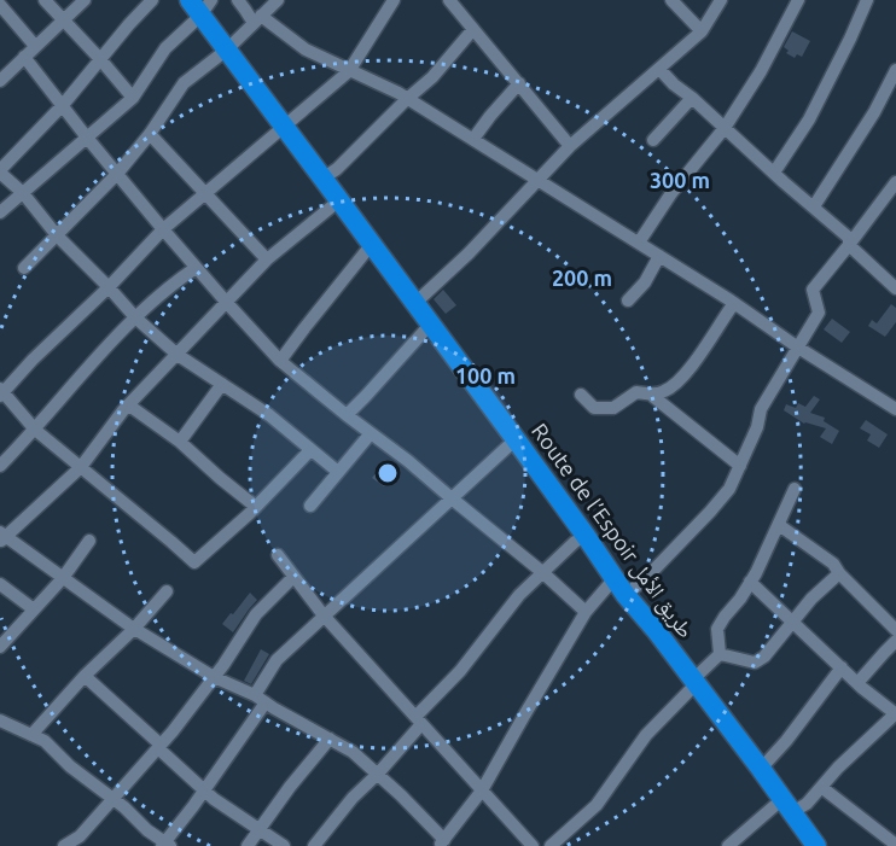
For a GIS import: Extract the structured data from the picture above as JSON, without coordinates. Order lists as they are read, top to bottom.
{
  "streets": {
    "highway": ["Route de l’Espoir طريق الأمل"]
  },
  "rings": ["300 m", "200 m", "100 m"]
}
